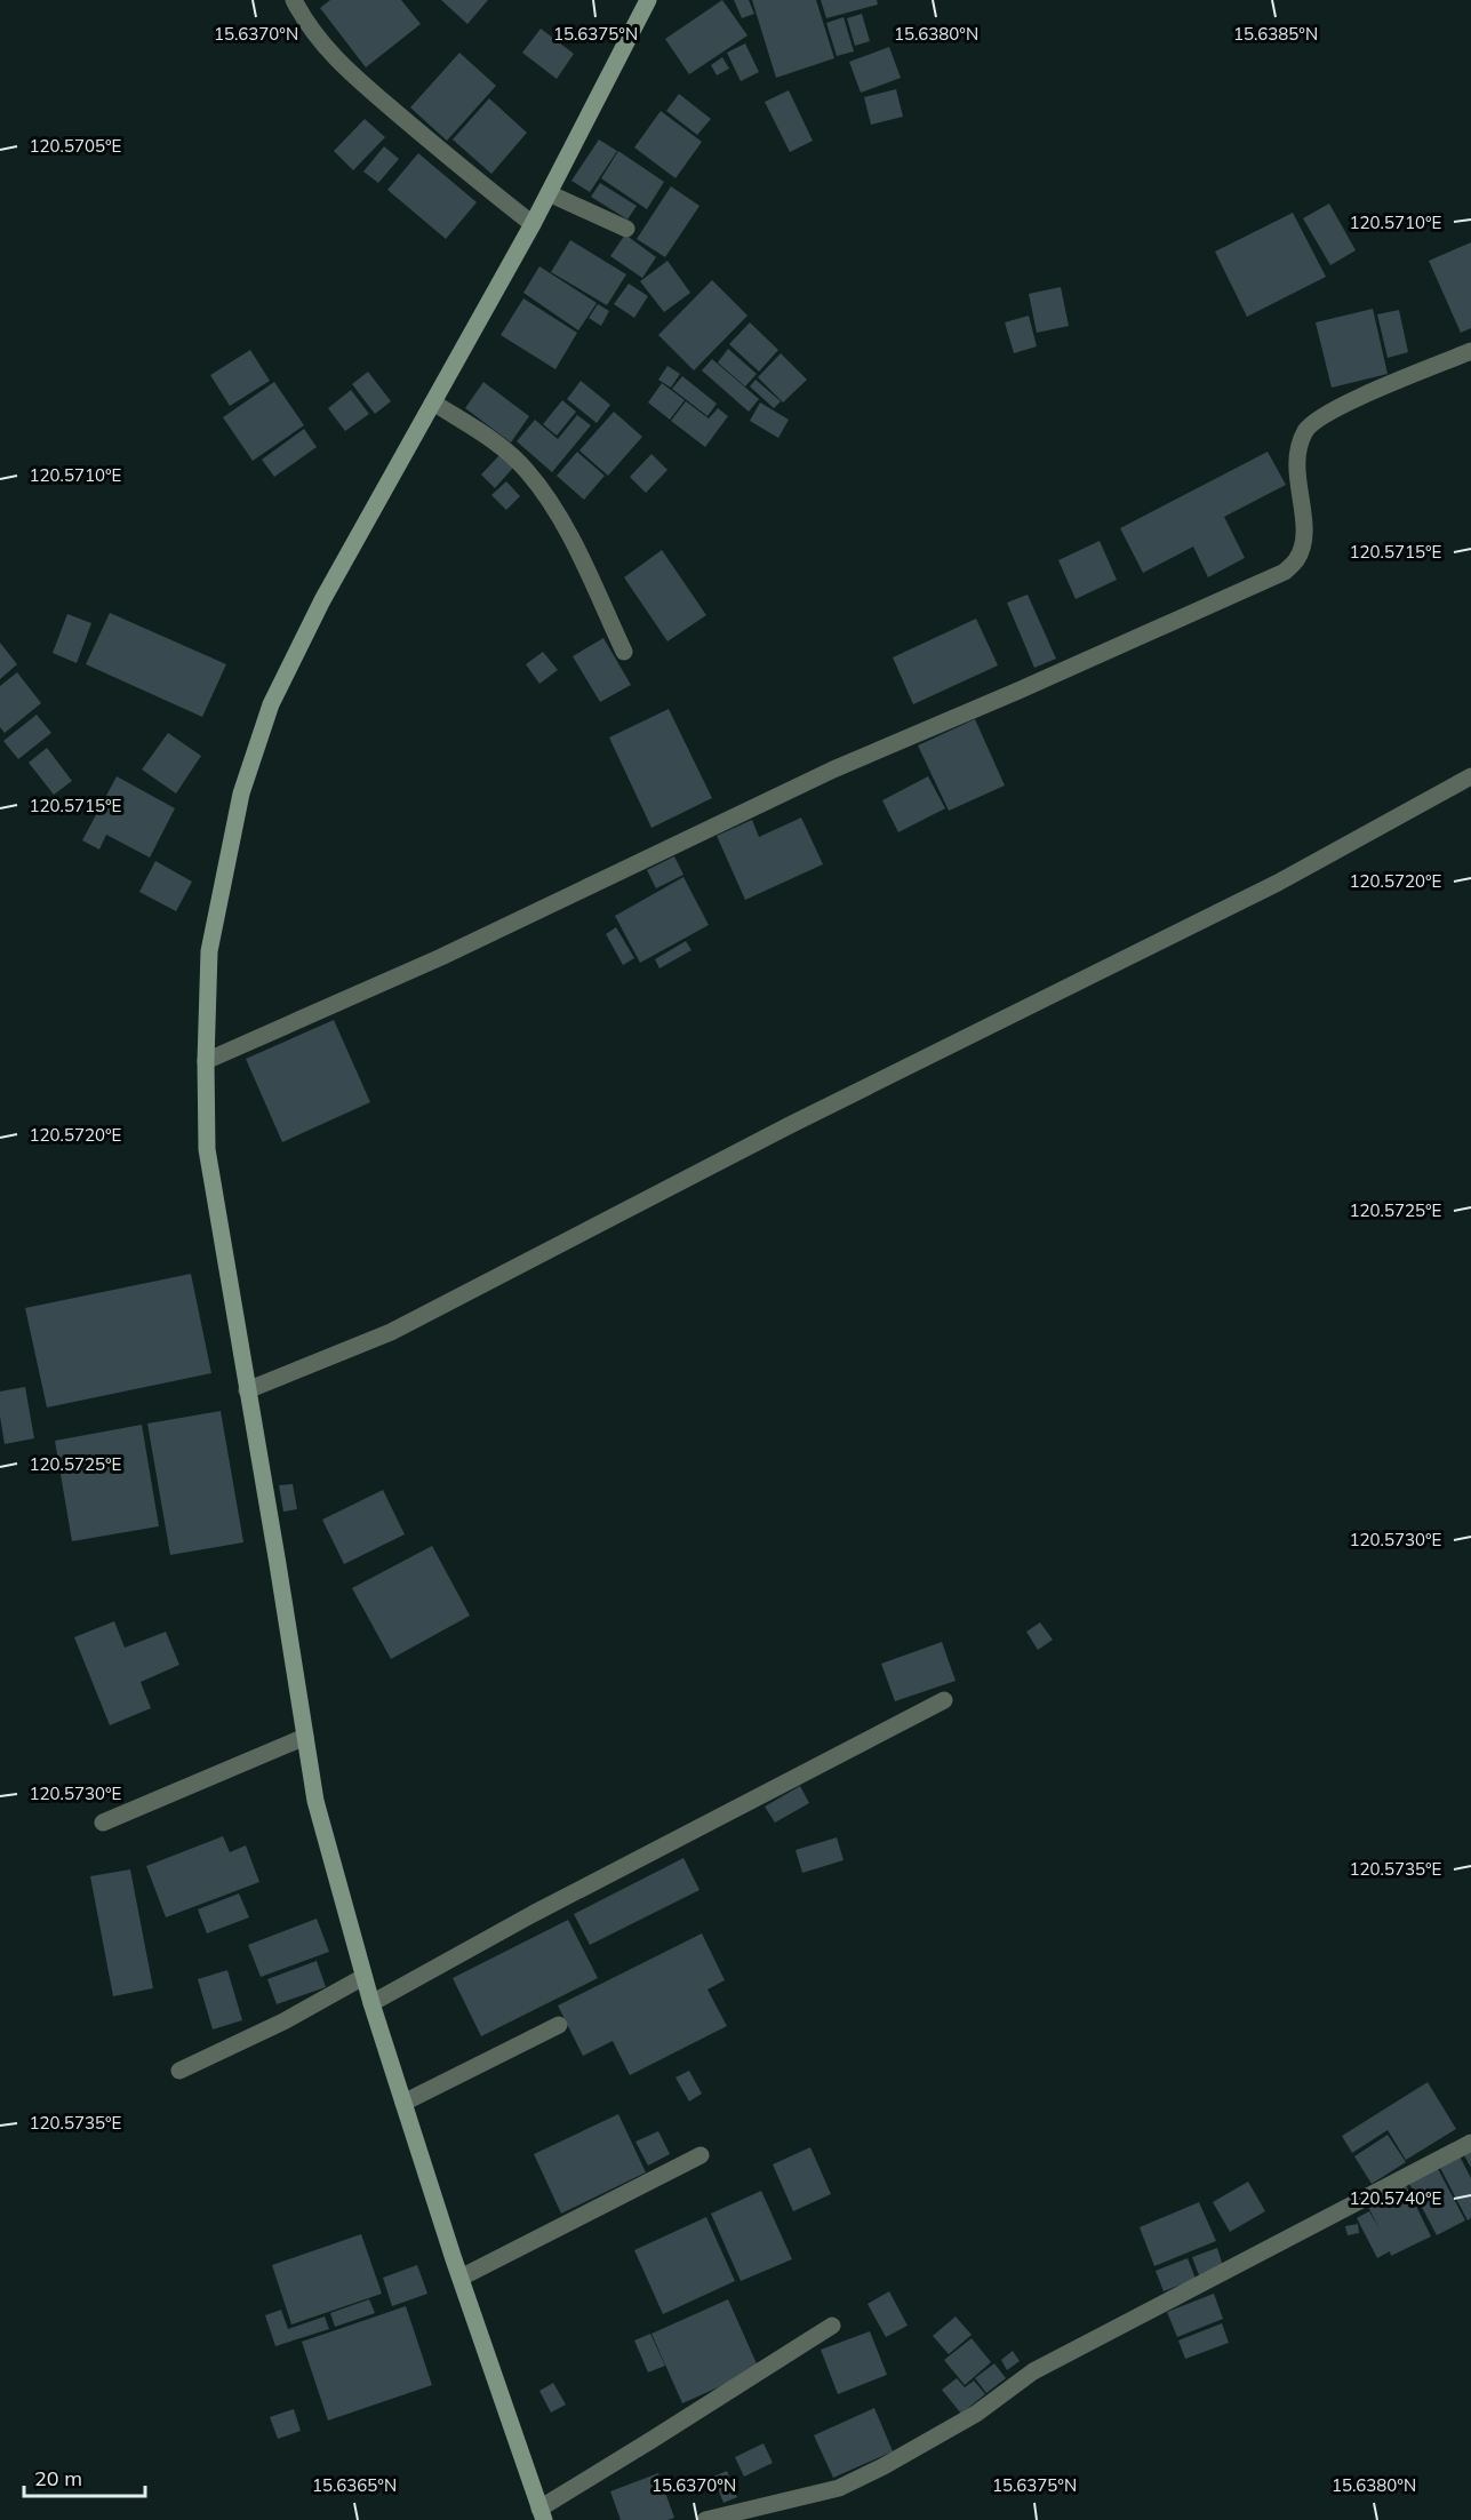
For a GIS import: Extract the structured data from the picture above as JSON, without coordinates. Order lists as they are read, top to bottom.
{
  "scale_bar": "20 m",
  "coordinates": [
    "15.6385°N",
    "15.6370°N",
    "15.6375°N",
    "15.6380°N",
    "120.5705°E",
    "120.5710°E",
    "120.5715°E",
    "120.5720°E",
    "120.5725°E",
    "120.5730°E",
    "120.5735°E",
    "120.5740°E",
    "15.6365°N"
  ]
}
